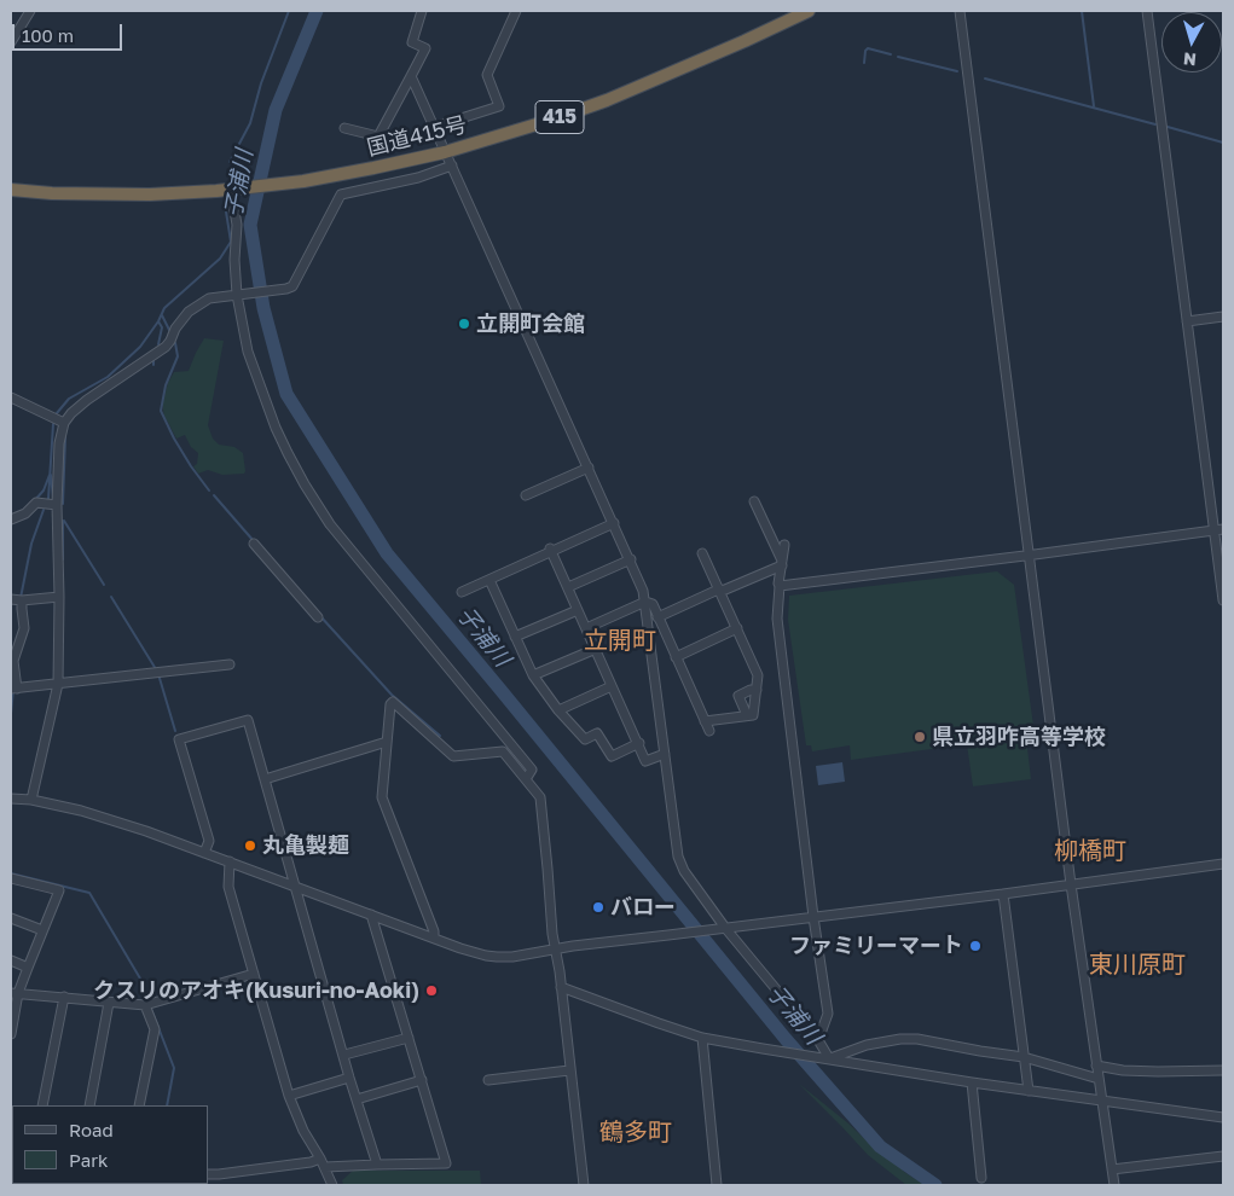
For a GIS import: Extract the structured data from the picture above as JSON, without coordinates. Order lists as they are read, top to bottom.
{
  "streets": {
    "highway": ["415", "国道415号"]
  },
  "districts": [
    "立開町",
    "柳橋町",
    "東川原町",
    "鶴多町"
  ],
  "water": ["子浦川"],
  "places": [
    "立開町会館",
    "県立羽咋高等学校",
    "丸亀製麺",
    "バロー",
    "ファミリーマート",
    "クスリのアオキ(Kusuri-no-Aoki)"
  ],
  "legend": ["Road", "Park"],
  "scale_bar": "100 m",
  "north": "bottom"
}
